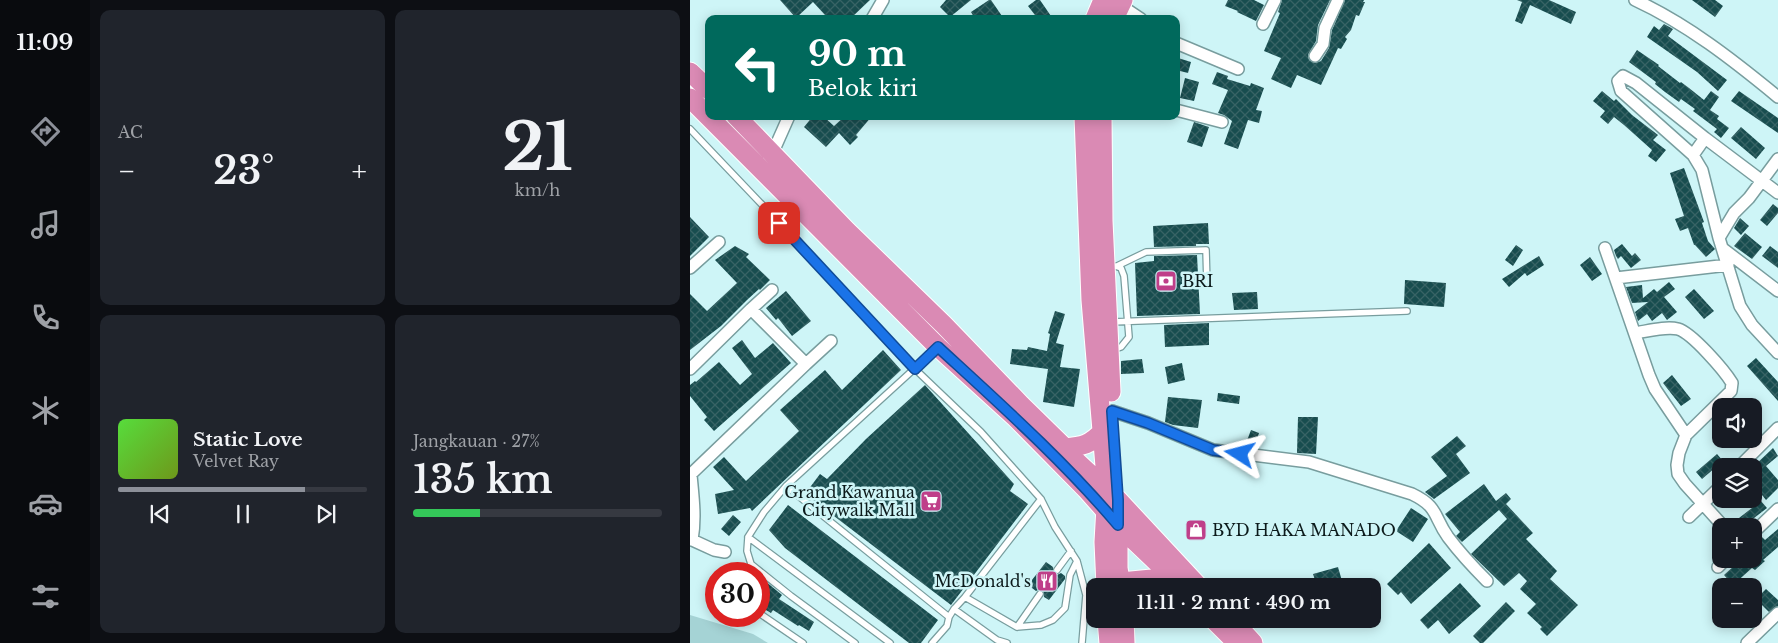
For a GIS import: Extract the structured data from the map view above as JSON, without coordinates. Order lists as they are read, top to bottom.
{
  "places": {
    "bank": ["BRI"],
    "supermarket": ["Grand Kawanua Citywalk Mall"],
    "shop": ["BYD HAKA MANADO"],
    "restaurant": ["McDonald's"]
  },
  "page": {
    "tabs": "11:09",
    "tile": [
      "AC",
      ["21", "km/h"],
      ["Jangkauan · 27%", "135 km"]
    ],
    "turn": ["90 m", "Belok kiri"],
    "heat": ["−", "23°", "+"],
    "map_buttons": ["+", "−"],
    "song": ["Static Love", "Velvet Ray"],
    "limit": "30",
    "trip": "11:11 · 2 mnt · 490 m"
  }
}
